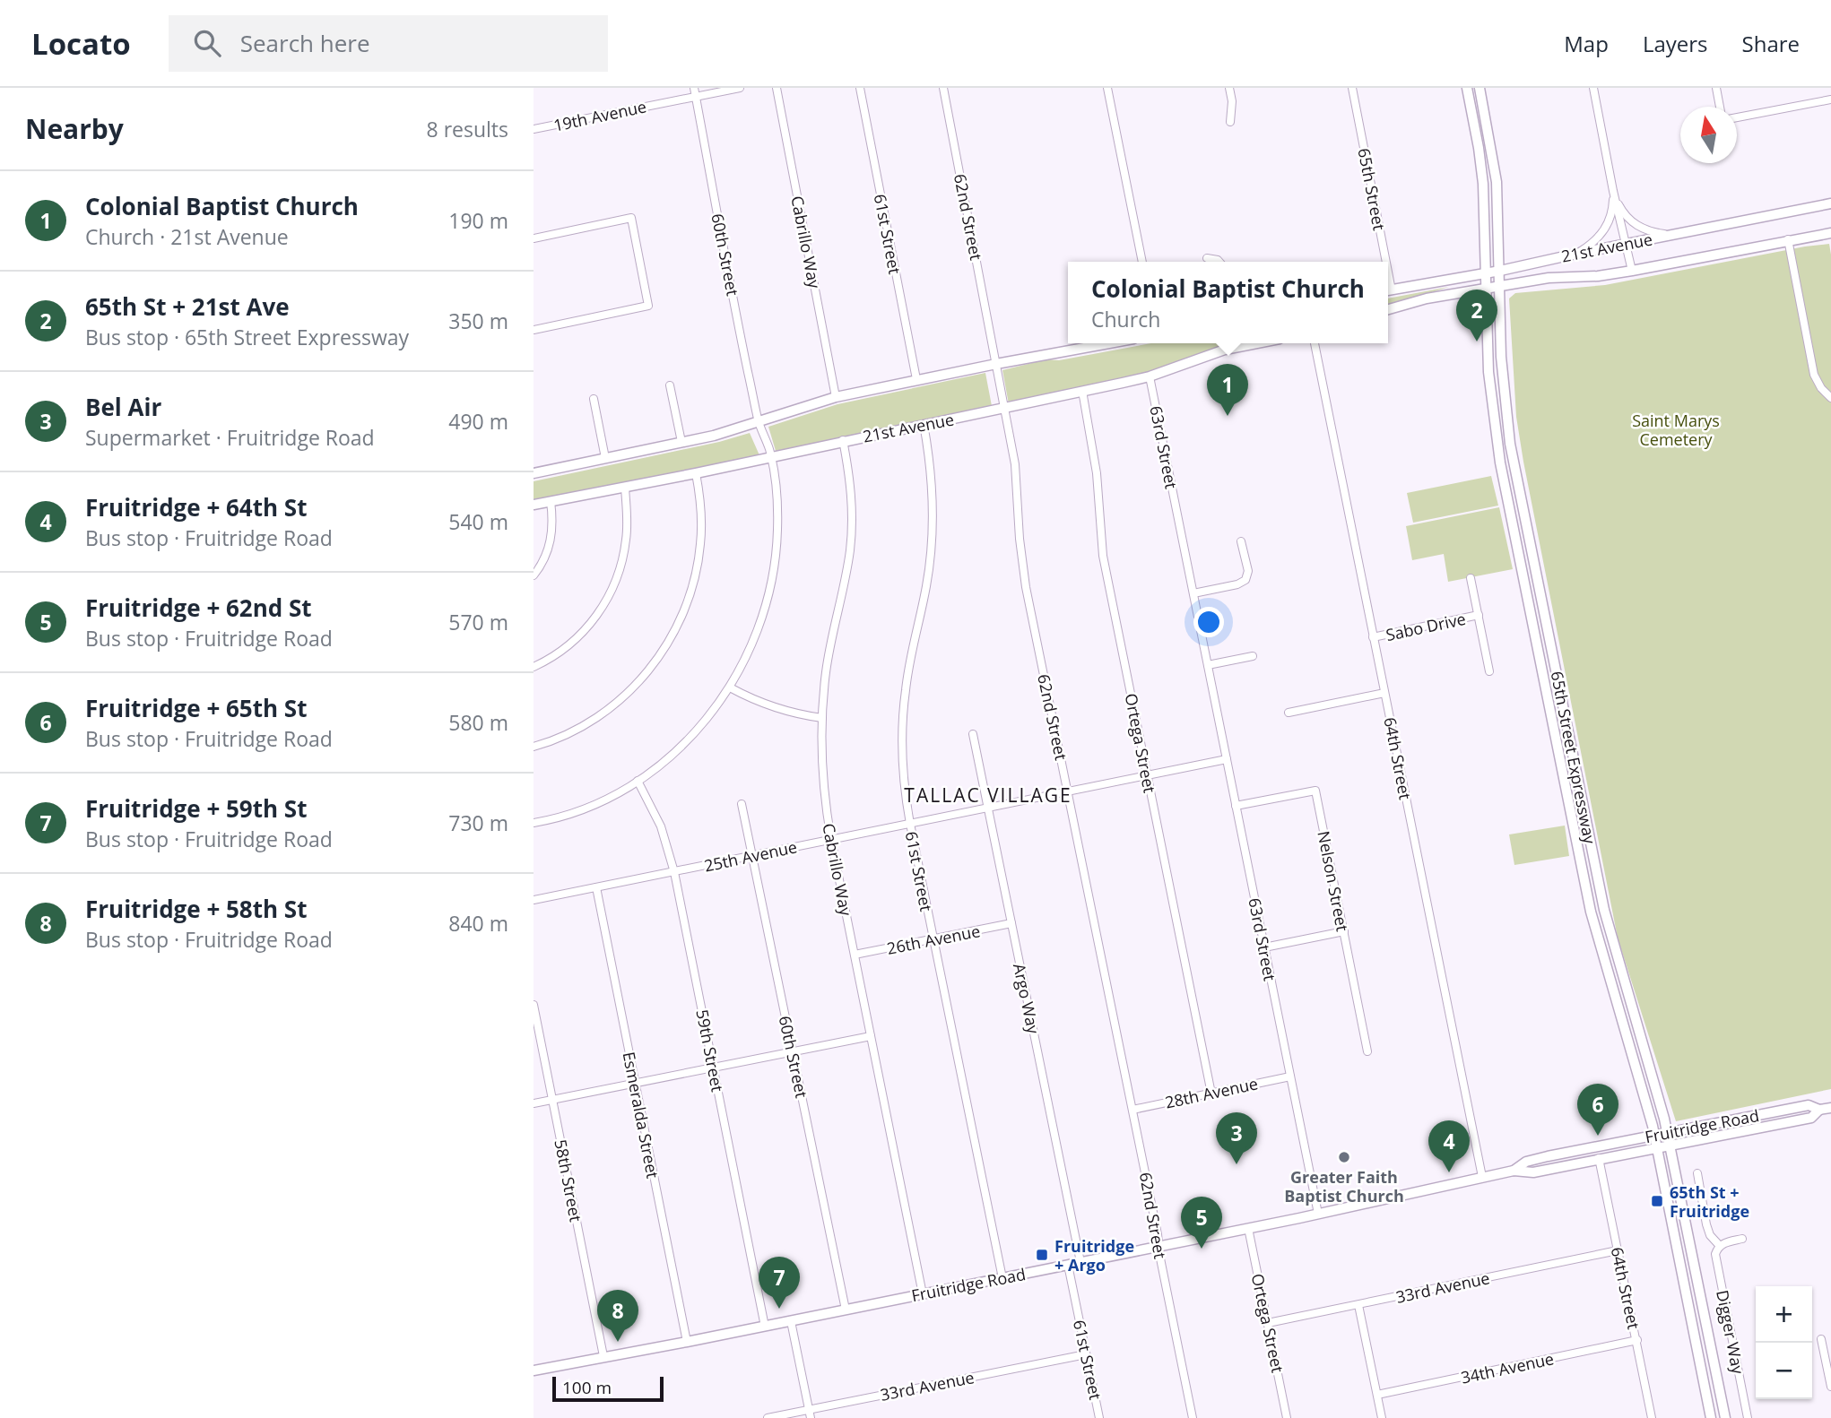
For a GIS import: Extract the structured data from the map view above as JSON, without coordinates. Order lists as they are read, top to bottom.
{
  "streets": {
    "main road": ["21st Avenue", "65th Street Expressway", "Fruitridge Road"],
    "street": [
      "19th Avenue",
      "65th Street",
      "62nd Street",
      "61st Street",
      "Cabrillo Way",
      "60th Street",
      "63rd Street",
      "Sabo Drive",
      "Ortega Street",
      "64th Street",
      "25th Avenue",
      "Nelson Street",
      "26th Avenue",
      "Argo Way",
      "59th Street",
      "28th Avenue",
      "Esmeralda Street",
      "58th Street",
      "33rd Avenue",
      "Digger Way",
      "34th Avenue"
    ]
  },
  "crossings": [
    ["19th Avenue", "60th Street"],
    ["62nd Street", "21st Avenue"],
    ["62nd Street", "25th Avenue"],
    ["62nd Street", "28th Avenue"],
    ["62nd Street", "Fruitridge Road"],
    ["61st Street", "21st Avenue"],
    ["61st Street", "25th Avenue"],
    ["61st Street", "26th Avenue"],
    ["61st Street", "Fruitridge Road"],
    ["61st Street", "33rd Avenue"],
    ["Cabrillo Way", "21st Avenue"],
    ["Cabrillo Way", "25th Avenue"],
    ["Cabrillo Way", "26th Avenue"],
    ["Cabrillo Way", "Fruitridge Road"],
    ["21st Avenue", "60th Street"],
    ["21st Avenue", "63rd Street"],
    ["21st Avenue", "Ortega Street"],
    ["21st Avenue", "65th Street Expressway"],
    ["60th Street", "25th Avenue"],
    ["60th Street", "59th Street"],
    ["60th Street", "Fruitridge Road"],
    ["63rd Street", "25th Avenue"],
    ["63rd Street", "Nelson Street"],
    ["63rd Street", "28th Avenue"],
    ["63rd Street", "Fruitridge Road"],
    ["Sabo Drive", "64th Street"],
    ["Ortega Street", "25th Avenue"],
    ["Ortega Street", "28th Avenue"],
    ["Ortega Street", "Fruitridge Road"],
    ["Ortega Street", "33rd Avenue"],
    ["65th Street Expressway", "Fruitridge Road"],
    ["64th Street", "Fruitridge Road"],
    ["64th Street", "33rd Avenue"],
    ["64th Street", "34th Avenue"],
    ["25th Avenue", "Argo Way"],
    ["25th Avenue", "59th Street"],
    ["25th Avenue", "Esmeralda Street"],
    ["26th Avenue", "Argo Way"],
    ["Argo Way", "Fruitridge Road"],
    ["59th Street", "Fruitridge Road"],
    ["Esmeralda Street", "Fruitridge Road"],
    ["Fruitridge Road", "58th Street"]
  ],
  "districts": ["TALLAC VILLAGE"],
  "parks": ["Saint Marys Cemetery"],
  "places": {
    "other": ["Greater Faith Baptist Church"],
    "transit": ["65th St + Fruitridge", "Fruitridge + Argo"]
  },
  "scale_bar": "100 m",
  "north": "top",
  "page": {
    "header": "Locato",
    "search": "Search here",
    "nav": ["Map", "Layers", "Share"],
    "heading": ["Nearby", "8 results"],
    "list": [
      {
        "mark": "1",
        "name": "Colonial Baptist Church",
        "note": "Church · 21st Avenue",
        "value": "190 m"
      },
      {
        "mark": "2",
        "name": "65th St + 21st Ave",
        "note": "Bus stop · 65th Street Expressway",
        "value": "350 m"
      },
      {
        "mark": "3",
        "name": "Bel Air",
        "note": "Supermarket · Fruitridge Road",
        "value": "490 m"
      },
      {
        "mark": "4",
        "name": "Fruitridge + 64th St",
        "note": "Bus stop · Fruitridge Road",
        "value": "540 m"
      },
      {
        "mark": "5",
        "name": "Fruitridge + 62nd St",
        "note": "Bus stop · Fruitridge Road",
        "value": "570 m"
      },
      {
        "mark": "6",
        "name": "Fruitridge + 65th St",
        "note": "Bus stop · Fruitridge Road",
        "value": "580 m"
      },
      {
        "mark": "7",
        "name": "Fruitridge + 59th St",
        "note": "Bus stop · Fruitridge Road",
        "value": "730 m"
      },
      {
        "mark": "8",
        "name": "Fruitridge + 58th St",
        "note": "Bus stop · Fruitridge Road",
        "value": "840 m"
      }
    ],
    "popup": ["Colonial Baptist Church", "Church"],
    "pins": [
      "2",
      "1",
      "6",
      "3",
      "4",
      "5",
      "7",
      "8"
    ],
    "map_buttons": ["+", "−"],
    "scale": "100 m"
  }
}
